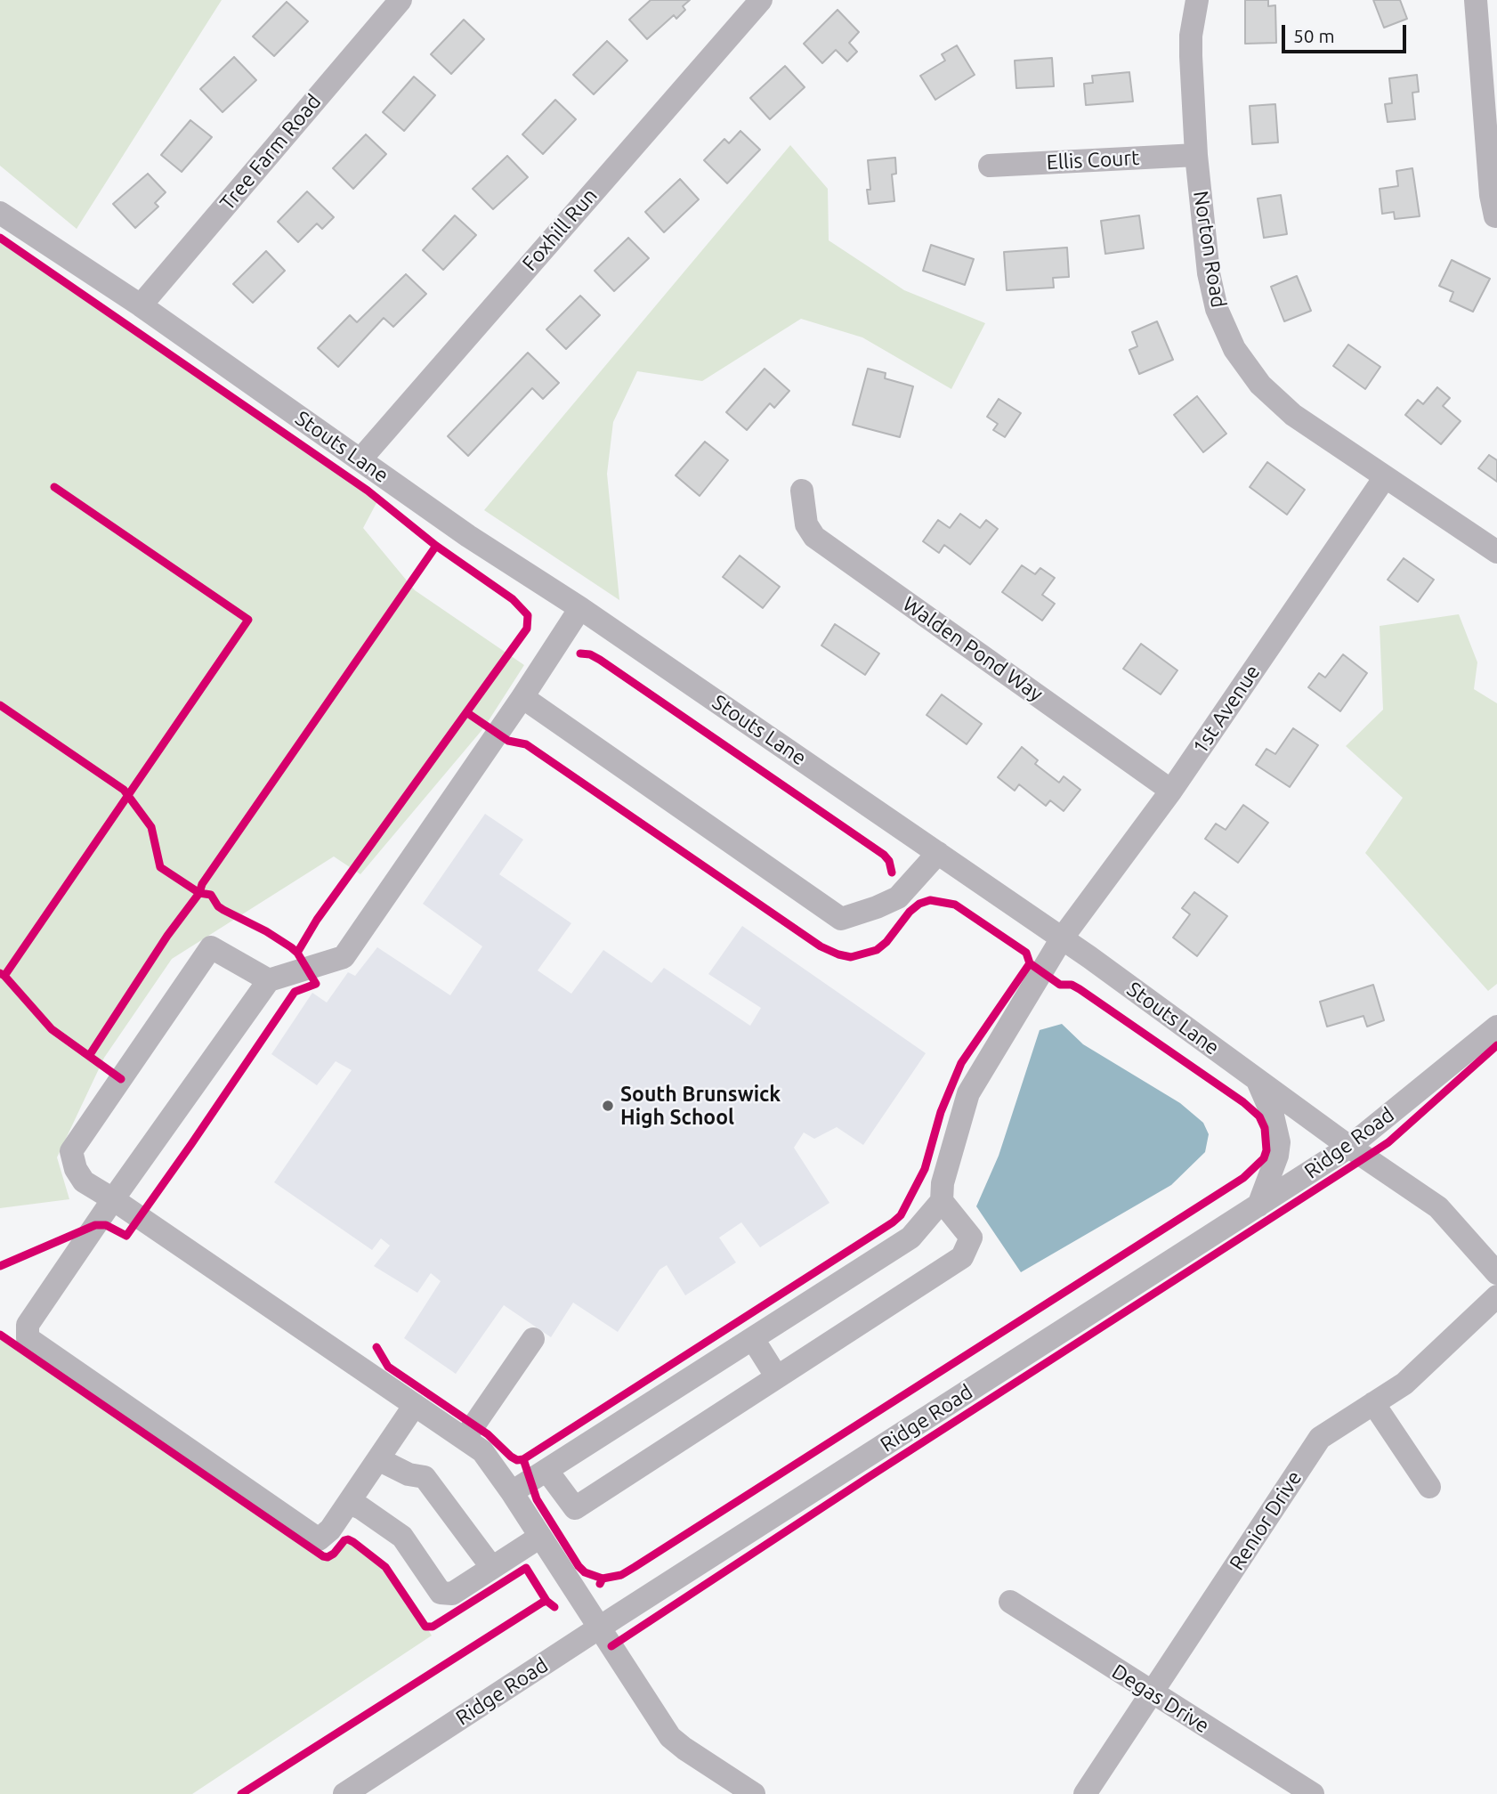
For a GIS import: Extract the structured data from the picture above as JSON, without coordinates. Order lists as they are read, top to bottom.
{
  "streets": {
    "street": [
      "Tree Farm Road",
      "Ellis Court",
      "Foxhill Run",
      "Norton Road",
      "Stouts Lane",
      "Walden Pond Way",
      "1st Avenue",
      "Ridge Road",
      "Renior Drive",
      "Degas Drive"
    ]
  },
  "crossings": [
    ["Tree Farm Road", "Stouts Lane"],
    ["Ellis Court", "Norton Road"],
    ["Foxhill Run", "Stouts Lane"],
    ["Norton Road", "1st Avenue"],
    ["Stouts Lane", "1st Avenue"],
    ["Stouts Lane", "Ridge Road"],
    ["Walden Pond Way", "1st Avenue"],
    ["Renior Drive", "Degas Drive"]
  ],
  "places": ["South Brunswick High School"],
  "scale_bar": "50 m"
}
